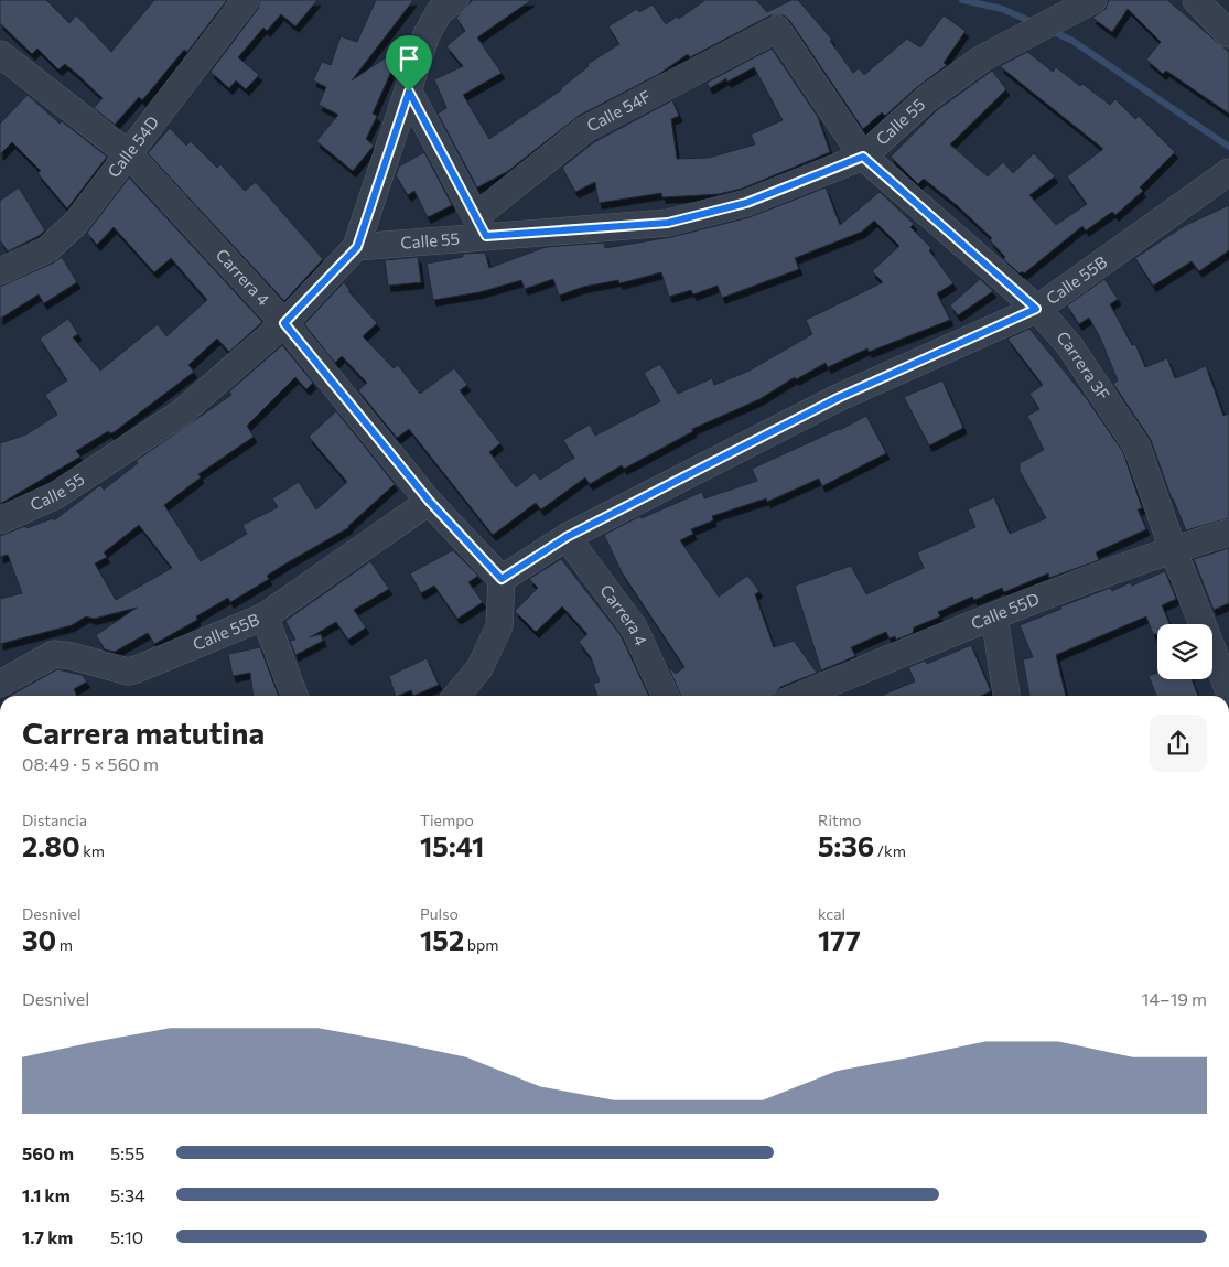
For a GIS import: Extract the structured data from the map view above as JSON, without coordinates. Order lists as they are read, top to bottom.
{
  "streets": {
    "street": [
      "Calle 54F",
      "Calle 55",
      "Calle 54D",
      "Carrera 4",
      "Calle 55B",
      "Carrera 3F",
      "Calle 55D"
    ]
  },
  "crossings": [
    ["Calle 54F", "Calle 55"],
    ["Calle 54F", "Carrera 3F"],
    ["Calle 55", "Carrera 4"],
    ["Calle 55", "Carrera 3F"],
    ["Calle 54D", "Carrera 4"],
    ["Carrera 4", "Calle 55B"],
    ["Calle 55B", "Carrera 3F"],
    ["Carrera 3F", "Calle 55D"]
  ],
  "page": {
    "heading": ["Carrera matutina", "08:49 · 5 × 560 m"],
    "stats": [
      ["Distancia", "2.80 km"],
      ["Tiempo", "15:41"],
      ["Ritmo", "5:36 /km"],
      ["Desnivel", "30 m"],
      ["Pulso", "152 bpm"],
      ["kcal", "177"]
    ],
    "chart": ["Desnivel", "14–19 m"],
    "list": [
      {
        "name": "560 m",
        "note": "5:55"
      },
      {
        "name": "1.1 km",
        "note": "5:34"
      },
      {
        "name": "1.7 km",
        "note": "5:10"
      }
    ]
  }
}
